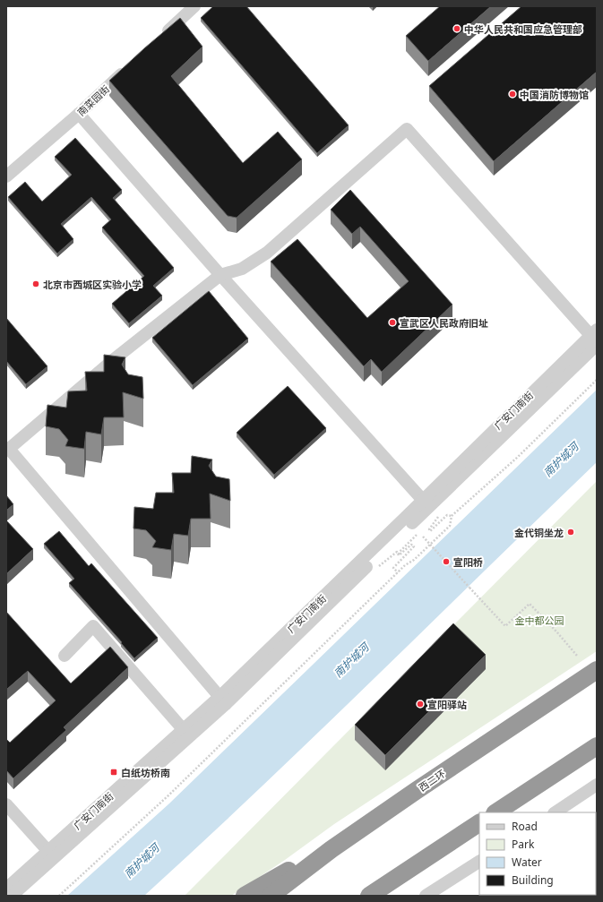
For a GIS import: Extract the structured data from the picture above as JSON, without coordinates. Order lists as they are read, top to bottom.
{
  "streets": {
    "highway": ["西二环"],
    "street": ["南菜园街", "广安门南街"]
  },
  "water": ["南护城河"],
  "parks": ["金中都公园"],
  "places": {
    "other": [
      "中华人民共和国应急管理部",
      "中国消防博物馆",
      "北京市西城区实验小学",
      "宣武区人民政府旧址",
      "金代铜坐龙",
      "宣阳桥",
      "宣阳驿站"
    ],
    "transit": ["白纸坊桥南"]
  },
  "legend": [
    "Road",
    "Park",
    "Water",
    "Building"
  ]
}
